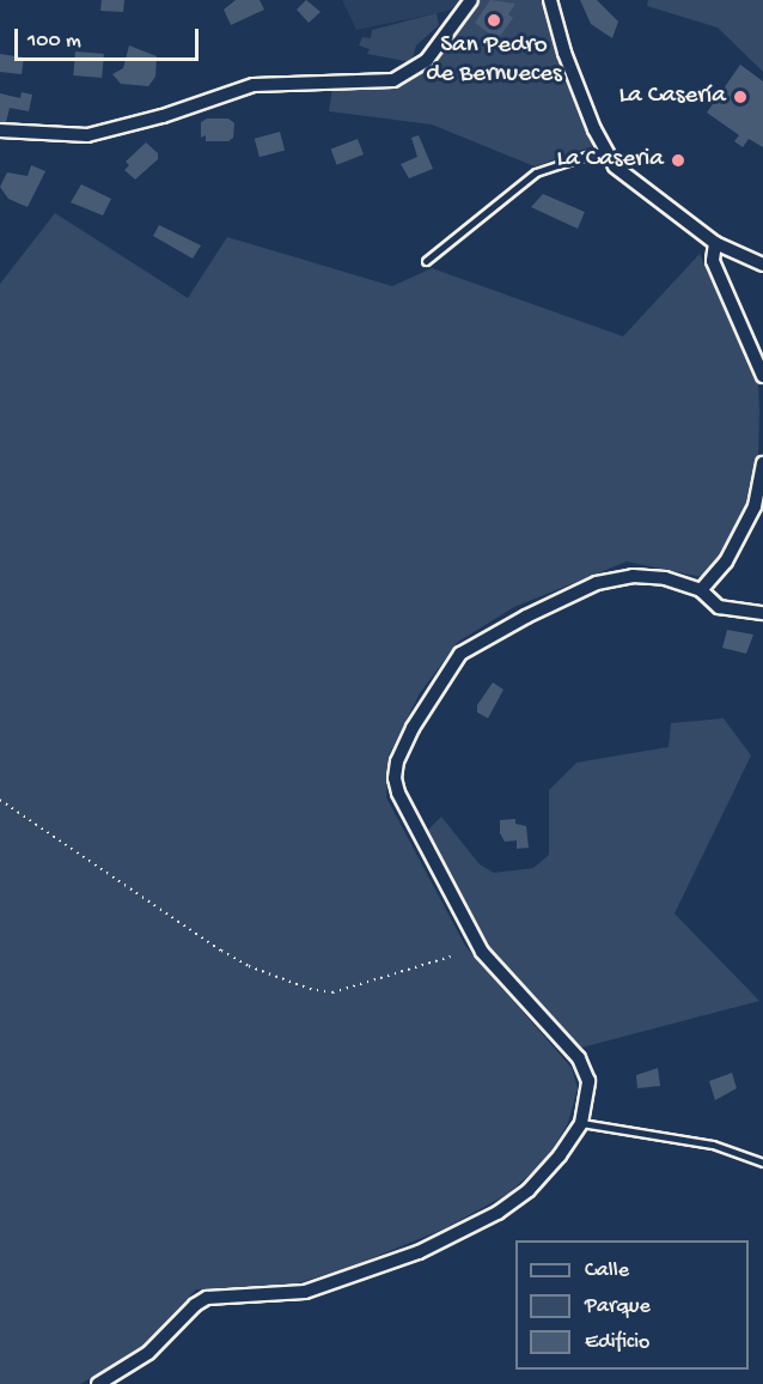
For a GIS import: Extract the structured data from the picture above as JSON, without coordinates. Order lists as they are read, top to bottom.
{
  "places": ["San Pedro de Bernueces", "La Casería", "La Caseria"],
  "legend": ["Calle", "Parque", "Edificio"],
  "scale_bar": "100 m"
}
